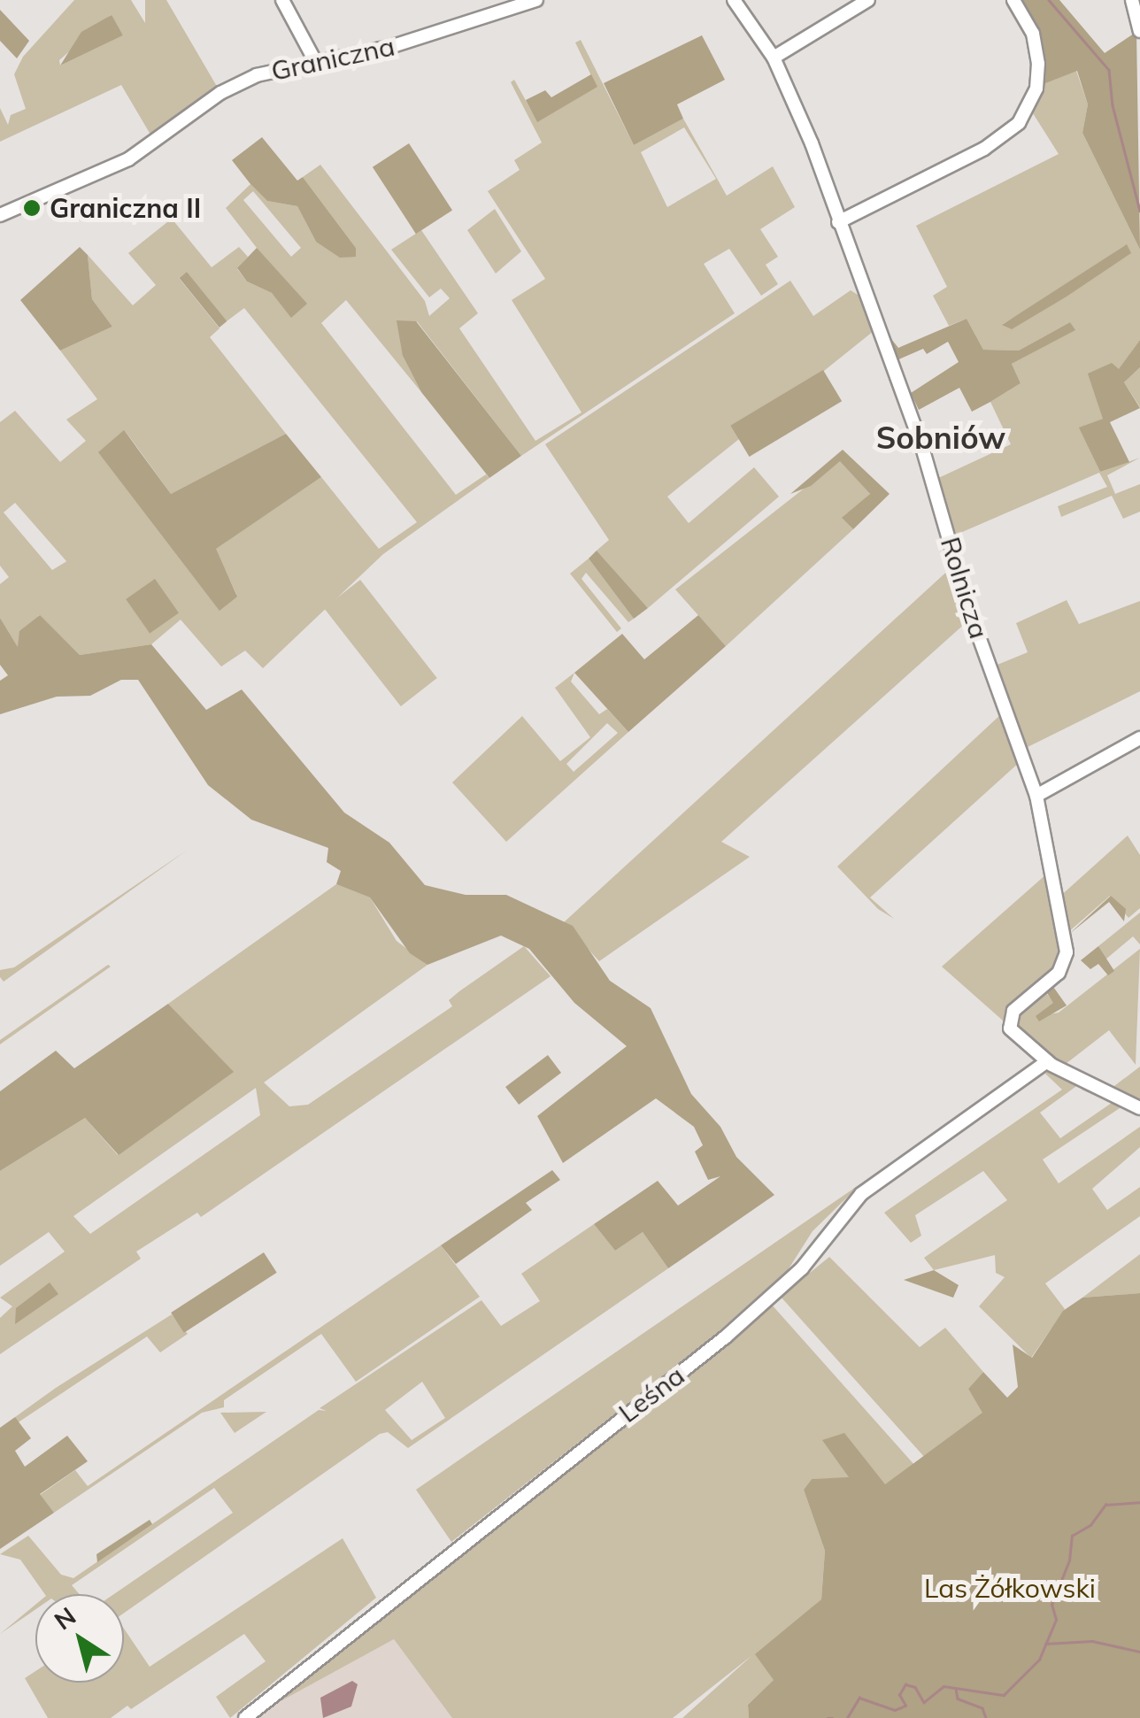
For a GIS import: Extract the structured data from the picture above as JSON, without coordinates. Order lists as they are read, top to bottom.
{
  "streets": {
    "street": ["Graniczna", "Rolnicza", "Leśna"]
  },
  "crossings": [
    ["Rolnicza", "Leśna"]
  ],
  "districts": ["Sobniów"],
  "parks": ["Las Żółkowski"],
  "places": ["Graniczna II"],
  "north": "top left"
}
